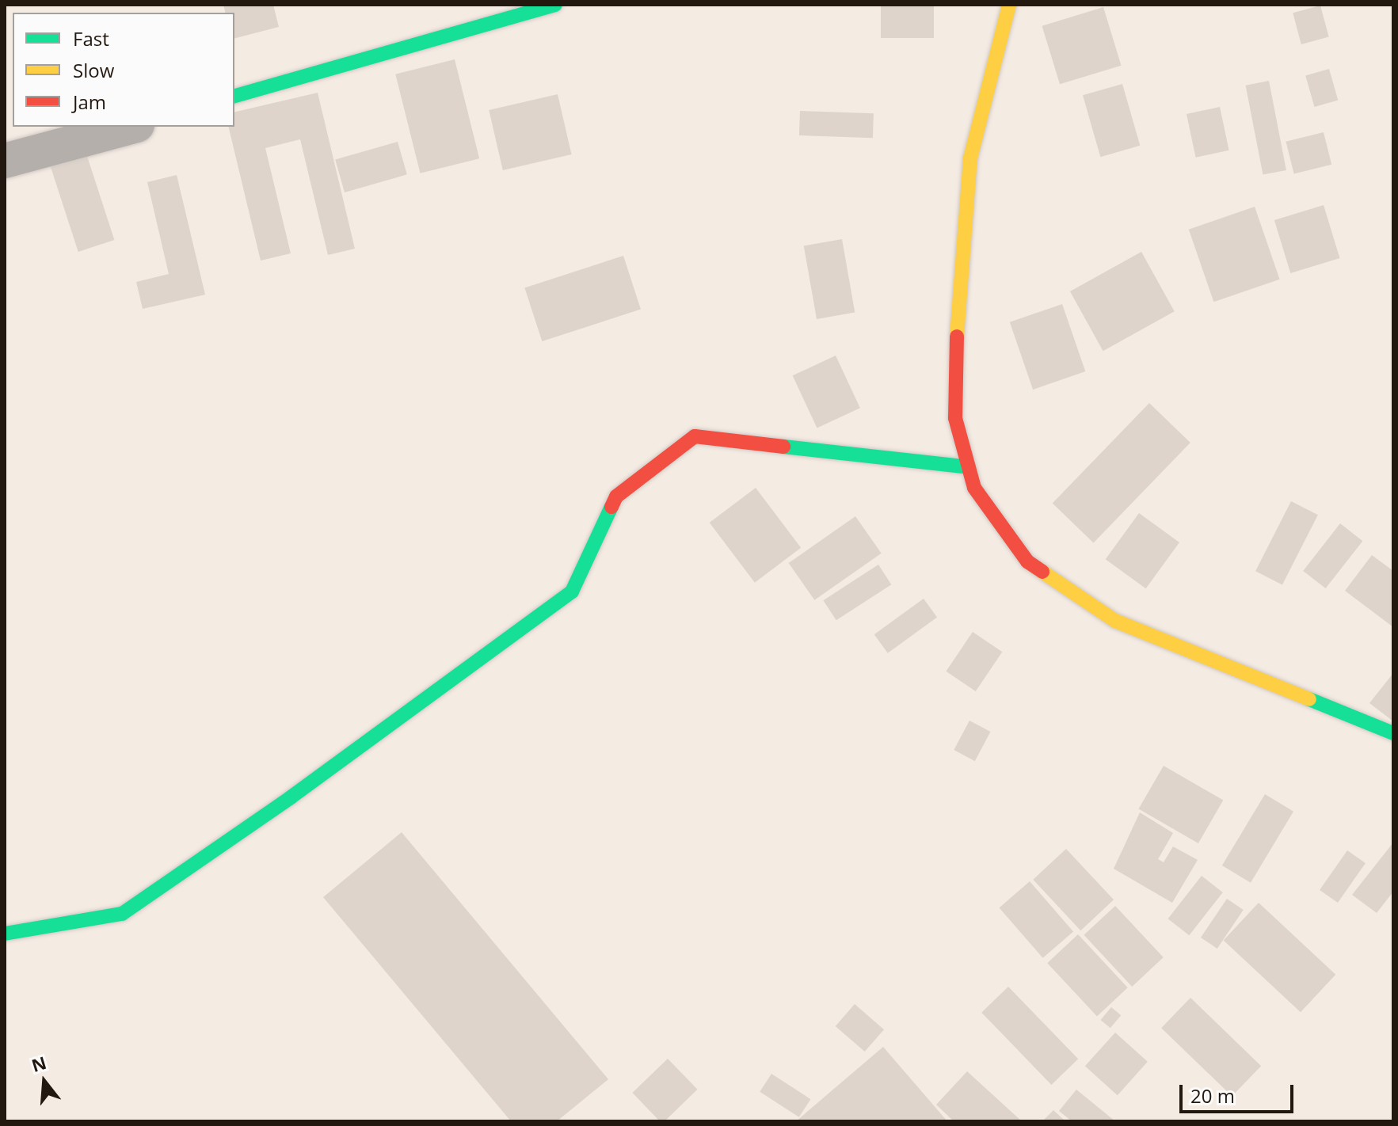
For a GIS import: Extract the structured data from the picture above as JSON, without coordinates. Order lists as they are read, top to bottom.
{
  "legend": ["Fast", "Slow", "Jam"],
  "scale_bar": "20 m",
  "north": "top"
}
